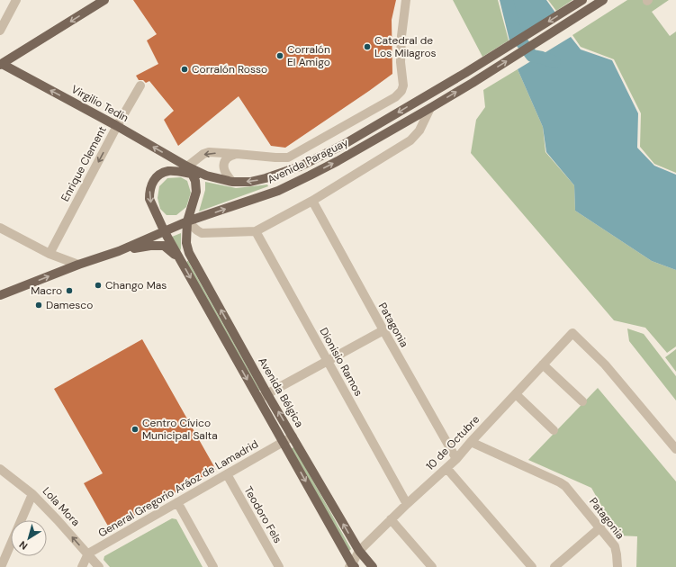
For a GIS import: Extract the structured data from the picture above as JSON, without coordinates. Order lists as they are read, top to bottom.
{
  "streets": {
    "main road": ["Virgilio Tedín", "Avenida Paraguay", "Avenida Bélgica"],
    "street": [
      "Enrique Clement",
      "Patagonia",
      "Dionisio Ramos",
      "10 de Octubre",
      "General Gregorio Aráoz de Lamadrid",
      "Lola Mora",
      "Teodoro Fels"
    ]
  },
  "crossings": [
    ["Virgilio Tedín", "Avenida Paraguay"],
    ["Virgilio Tedín", "Enrique Clement"],
    ["Virgilio Tedín", "Avenida Bélgica"],
    ["Avenida Paraguay", "Avenida Bélgica"],
    ["Patagonia", "10 de Octubre"],
    ["Dionisio Ramos", "10 de Octubre"],
    ["Avenida Bélgica", "10 de Octubre"],
    ["Avenida Bélgica", "General Gregorio Aráoz de Lamadrid"],
    ["General Gregorio Aráoz de Lamadrid", "Lola Mora"],
    ["General Gregorio Aráoz de Lamadrid", "Teodoro Fels"]
  ],
  "one_way": ["Virgilio Tedín", "Enrique Clement", "Lola Mora"],
  "places": [
    "Catedral de Los Milagros",
    "Corralón El Amigo",
    "Corralón Rosso",
    "Chango Mas",
    "Macro",
    "Damesco",
    "Centro Cívico Municipal Salta"
  ],
  "north": "bottom left"
}
